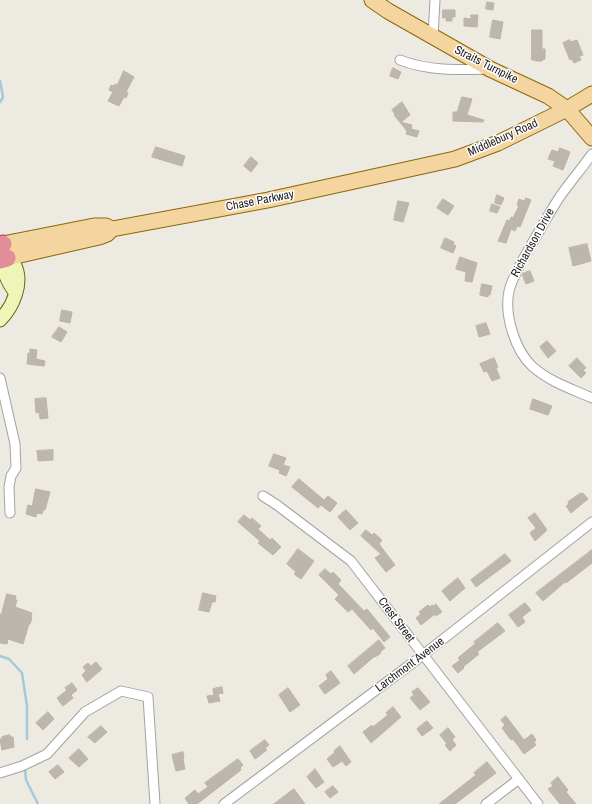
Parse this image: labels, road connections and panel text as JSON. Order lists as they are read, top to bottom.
{
  "streets": {
    "main road": ["Straits Turnpike", "Middlebury Road", "Chase Parkway"],
    "street": ["Richardson Drive", "Crest Street", "Larchmont Avenue"]
  },
  "crossings": [
    ["Straits Turnpike", "Middlebury Road"],
    ["Middlebury Road", "Chase Parkway"],
    ["Crest Street", "Larchmont Avenue"]
  ]
}
